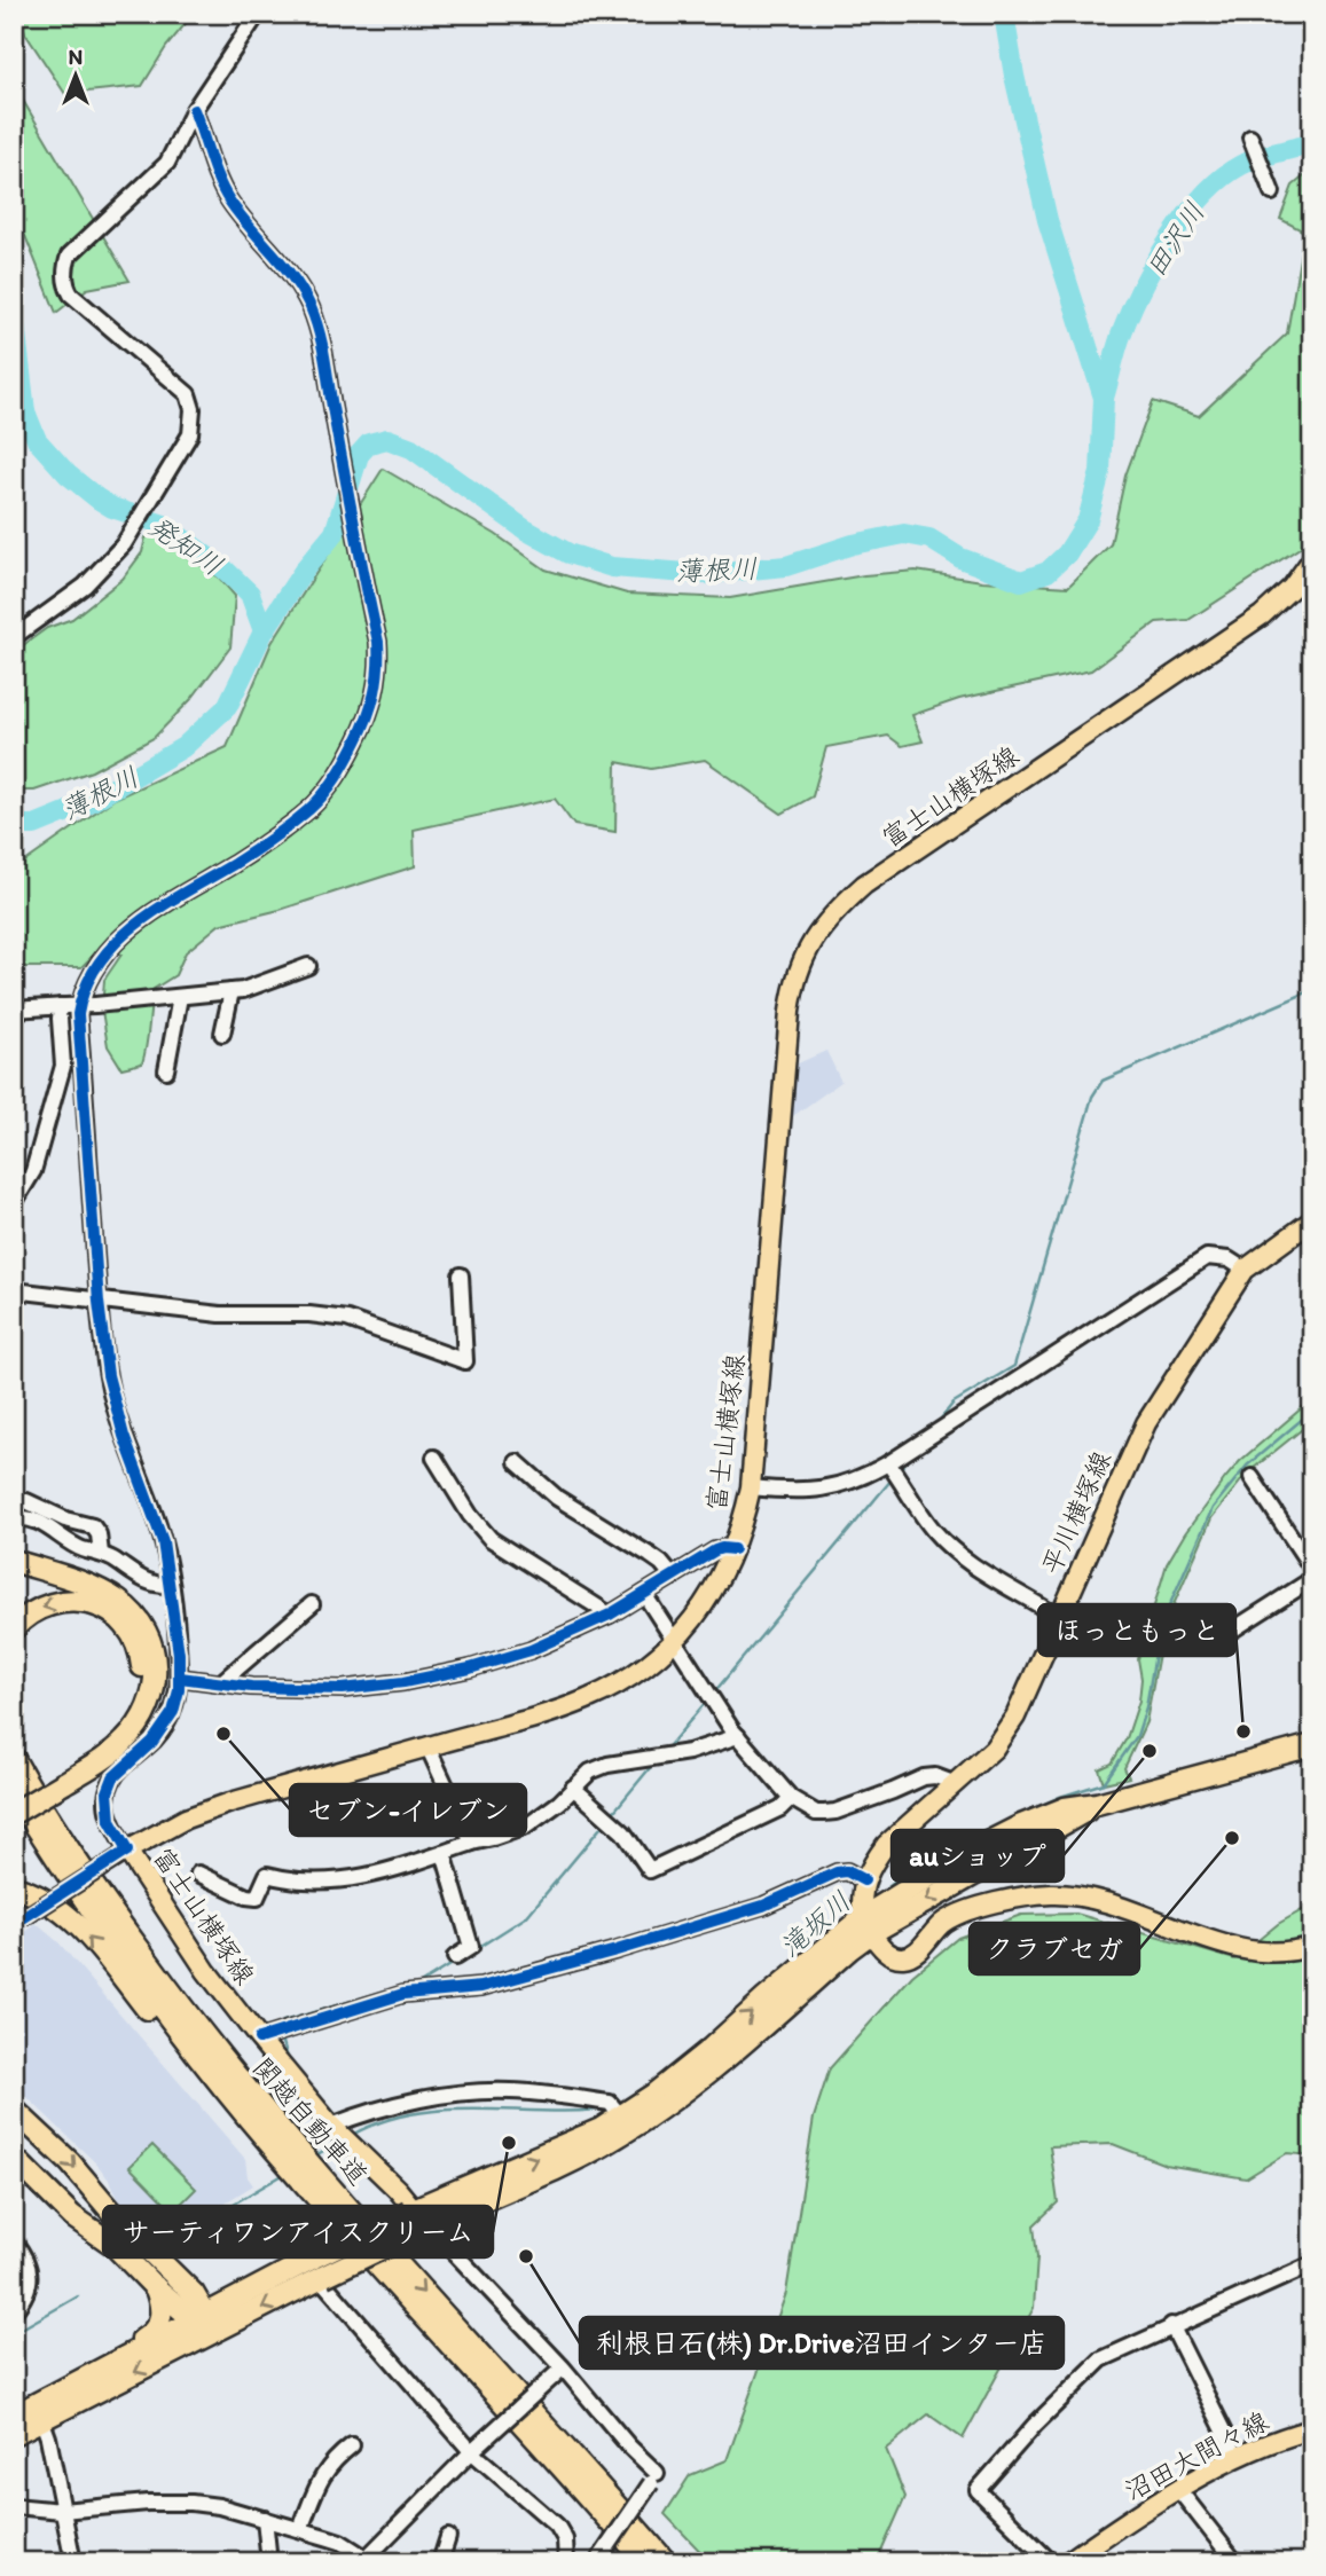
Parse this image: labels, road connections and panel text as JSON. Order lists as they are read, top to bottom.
{
  "streets": {
    "highway": ["関越自動車道"],
    "main road": ["富士山横塚線", "平川横塚線", "沼田大間々線"]
  },
  "water": [
    "田沢川",
    "発知川",
    "薄根川",
    "滝坂川"
  ],
  "places": [
    "ほっともっと",
    "セブン-イレブン",
    "auショップ",
    "クラブセガ",
    "サーティワンアイスクリーム",
    "利根日石(株) Dr.Drive沼田インター店"
  ],
  "north": "top"
}
